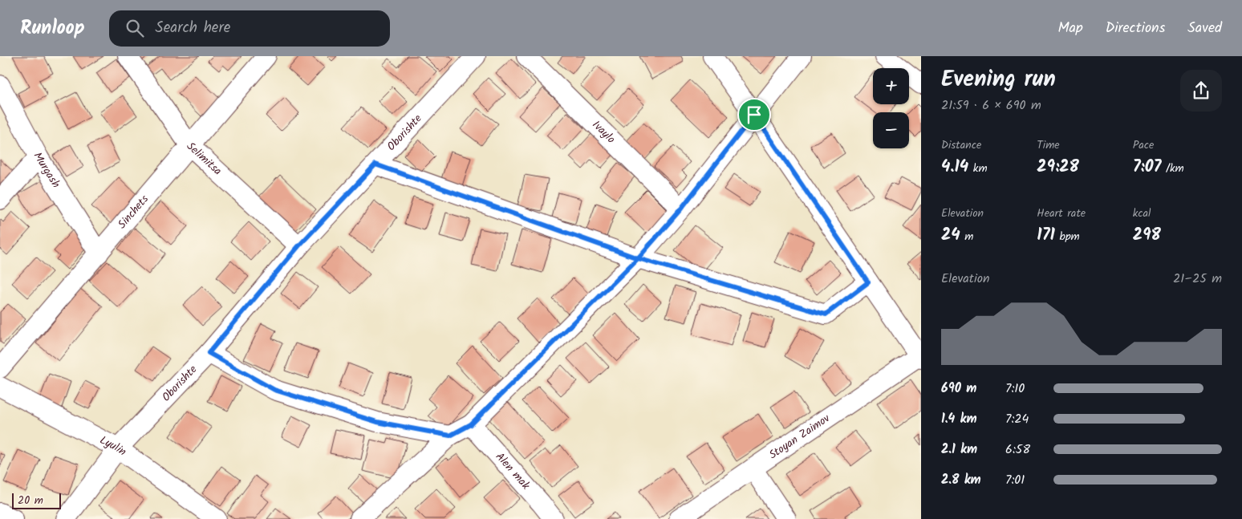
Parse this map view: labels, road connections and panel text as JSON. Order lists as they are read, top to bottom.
{
  "streets": {
    "street": [
      "Ivaylo",
      "Oborishte",
      "Selimitsa",
      "Murgash",
      "Sinchets",
      "Stoyan Zaimov",
      "Lyulin",
      "Alen mak"
    ]
  },
  "crossings": [
    ["Oborishte", "Selimitsa"],
    ["Oborishte", "Lyulin"],
    ["Selimitsa", "Sinchets"],
    ["Murgash", "Sinchets"]
  ],
  "scale_bar": "20 m",
  "page": {
    "header": "Runloop",
    "search": "Search here",
    "nav": ["Map", "Directions", "Saved"],
    "heading": ["Evening run", "21:59 · 6 × 690 m"],
    "map_buttons": ["+", "−"],
    "stats": [
      ["Distance", "4.14 km"],
      ["Time", "29:28"],
      ["Pace", "7:07 /km"],
      ["Elevation", "24 m"],
      ["Heart rate", "171 bpm"],
      ["kcal", "298"]
    ],
    "chart": ["Elevation", "21–25 m"],
    "list": [
      {
        "name": "690 m",
        "note": "7:10"
      },
      {
        "name": "1.4 km",
        "note": "7:24"
      },
      {
        "name": "2.1 km",
        "note": "6:58"
      },
      {
        "name": "2.8 km",
        "note": "7:01"
      }
    ],
    "scale": "20 m"
  }
}
